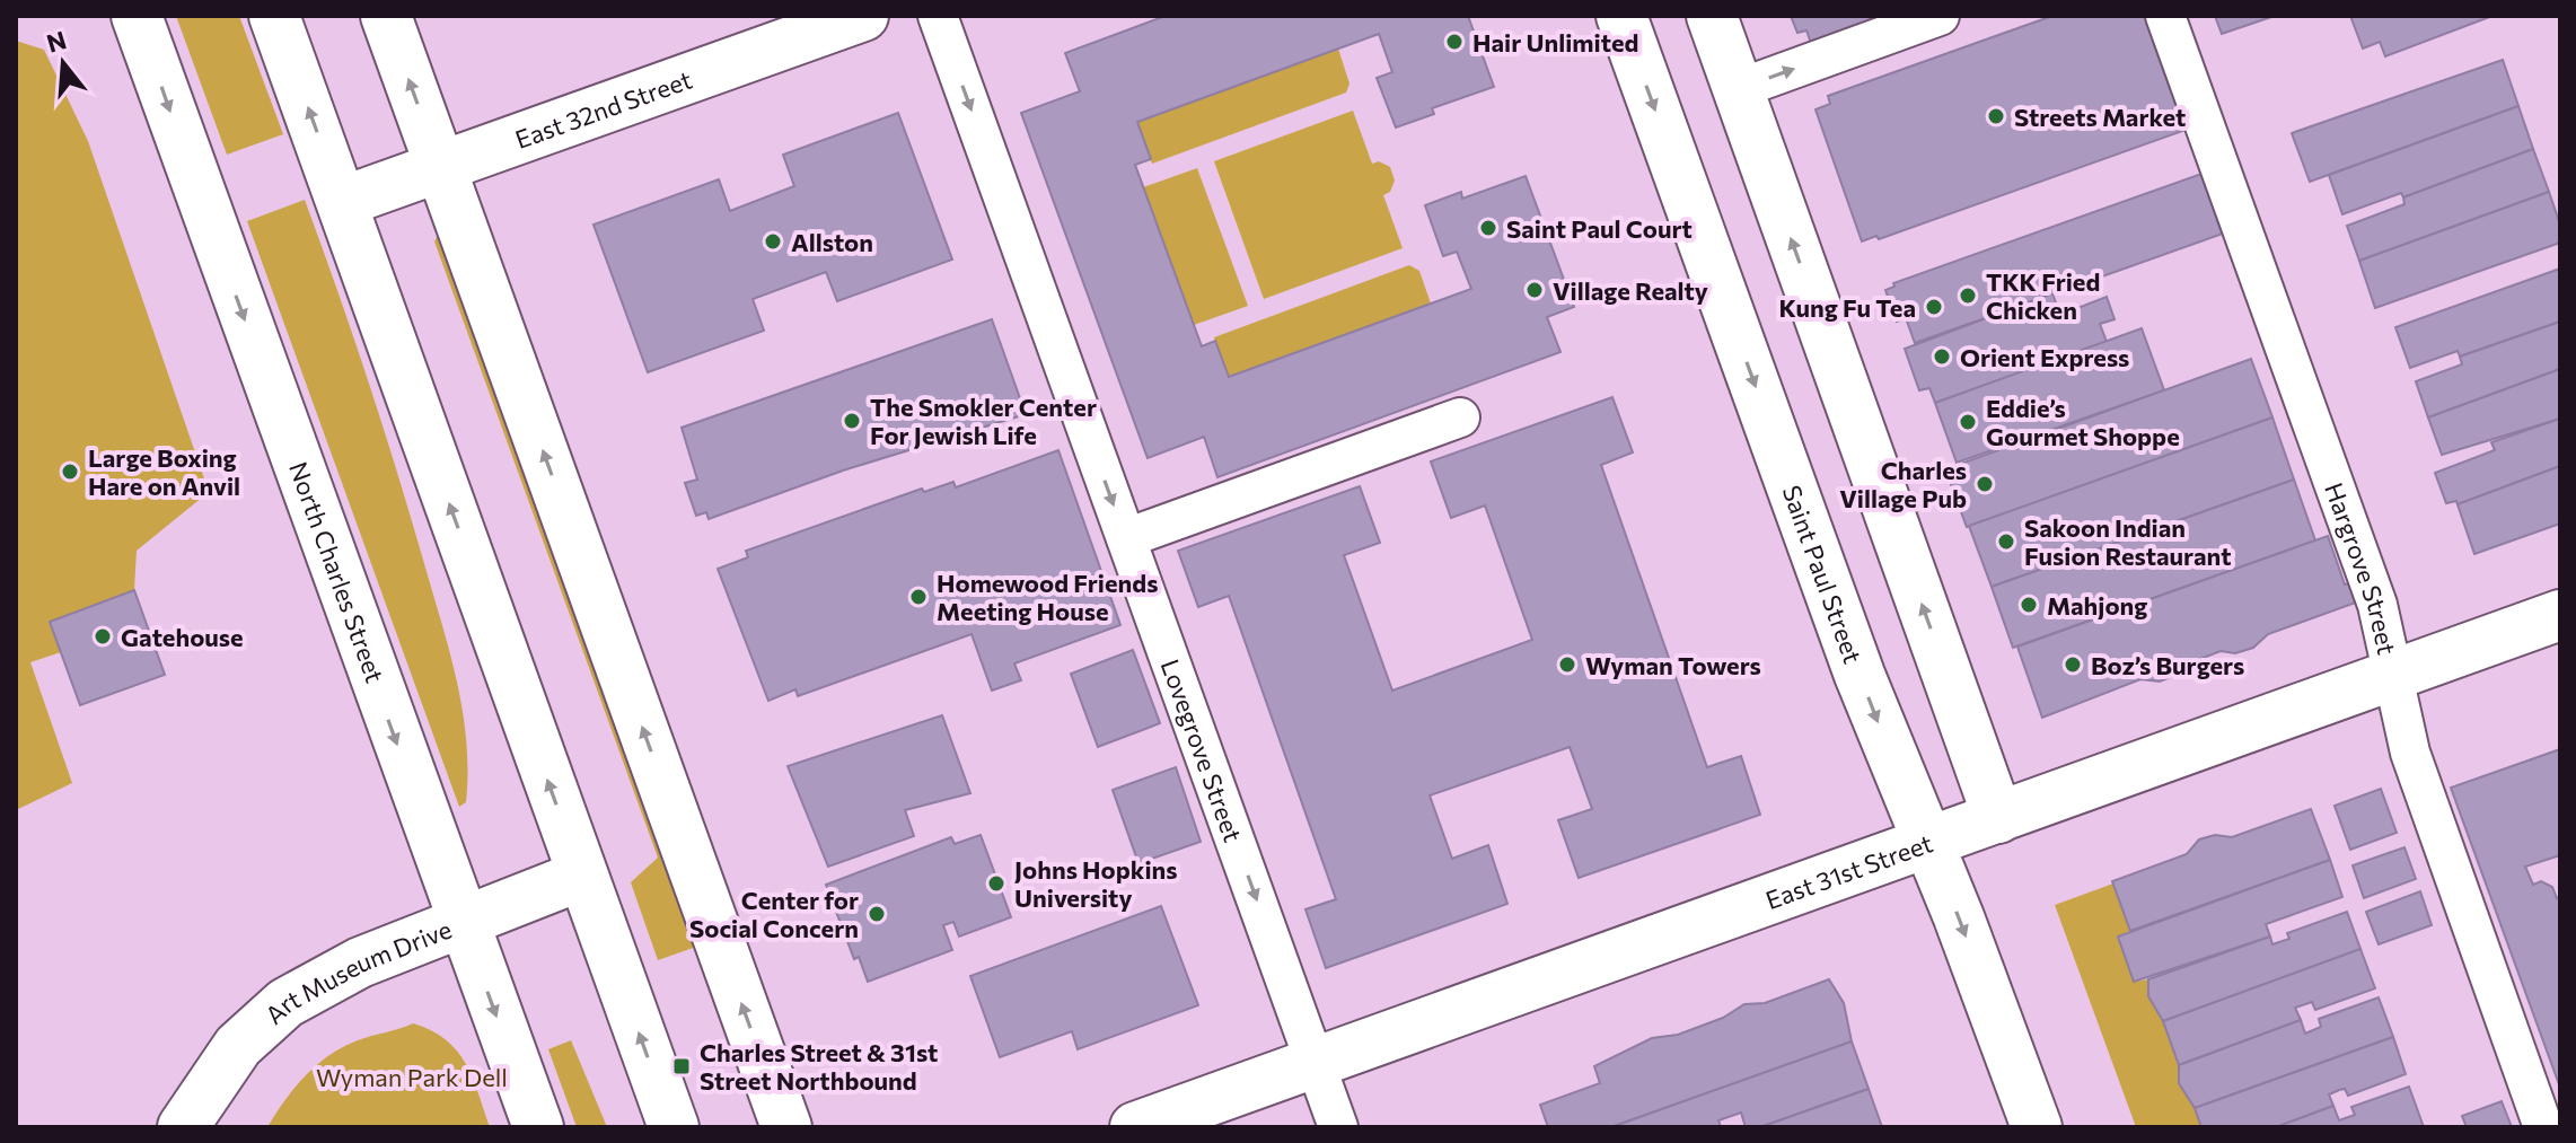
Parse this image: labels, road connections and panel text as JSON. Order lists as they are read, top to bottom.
{
  "streets": {
    "street": [
      "East 32nd Street",
      "North Charles Street",
      "Saint Paul Street",
      "East 31st Street",
      "Art Museum Drive"
    ],
    "lane": ["Hargrove Street", "Lovegrove Street"]
  },
  "crossings": [
    ["Hargrove Street", "East 31st Street"],
    ["North Charles Street", "Art Museum Drive"],
    ["Saint Paul Street", "East 31st Street"],
    ["Lovegrove Street", "East 31st Street"]
  ],
  "one_way": ["Lovegrove Street"],
  "parks": ["Wyman Park Dell"],
  "places": {
    "other": [
      "Hair Unlimited",
      "Streets Market",
      "Saint Paul Court",
      "Allston",
      "Village Realty",
      "TKK Fried Chicken",
      "Kung Fu Tea",
      "Orient Express",
      "The Smokler Center For Jewish Life",
      "Eddie’s Gourmet Shoppe",
      "Large Boxing Hare on Anvil",
      "Charles Village Pub",
      "Sakoon Indian Fusion Restaurant",
      "Homewood Friends Meeting House",
      "Mahjong",
      "Gatehouse",
      "Wyman Towers",
      "Boz’s Burgers",
      "Johns Hopkins University",
      "Center for Social Concern"
    ],
    "transit": ["Charles Street & 31st Street Northbound"]
  },
  "north": "top"
}
